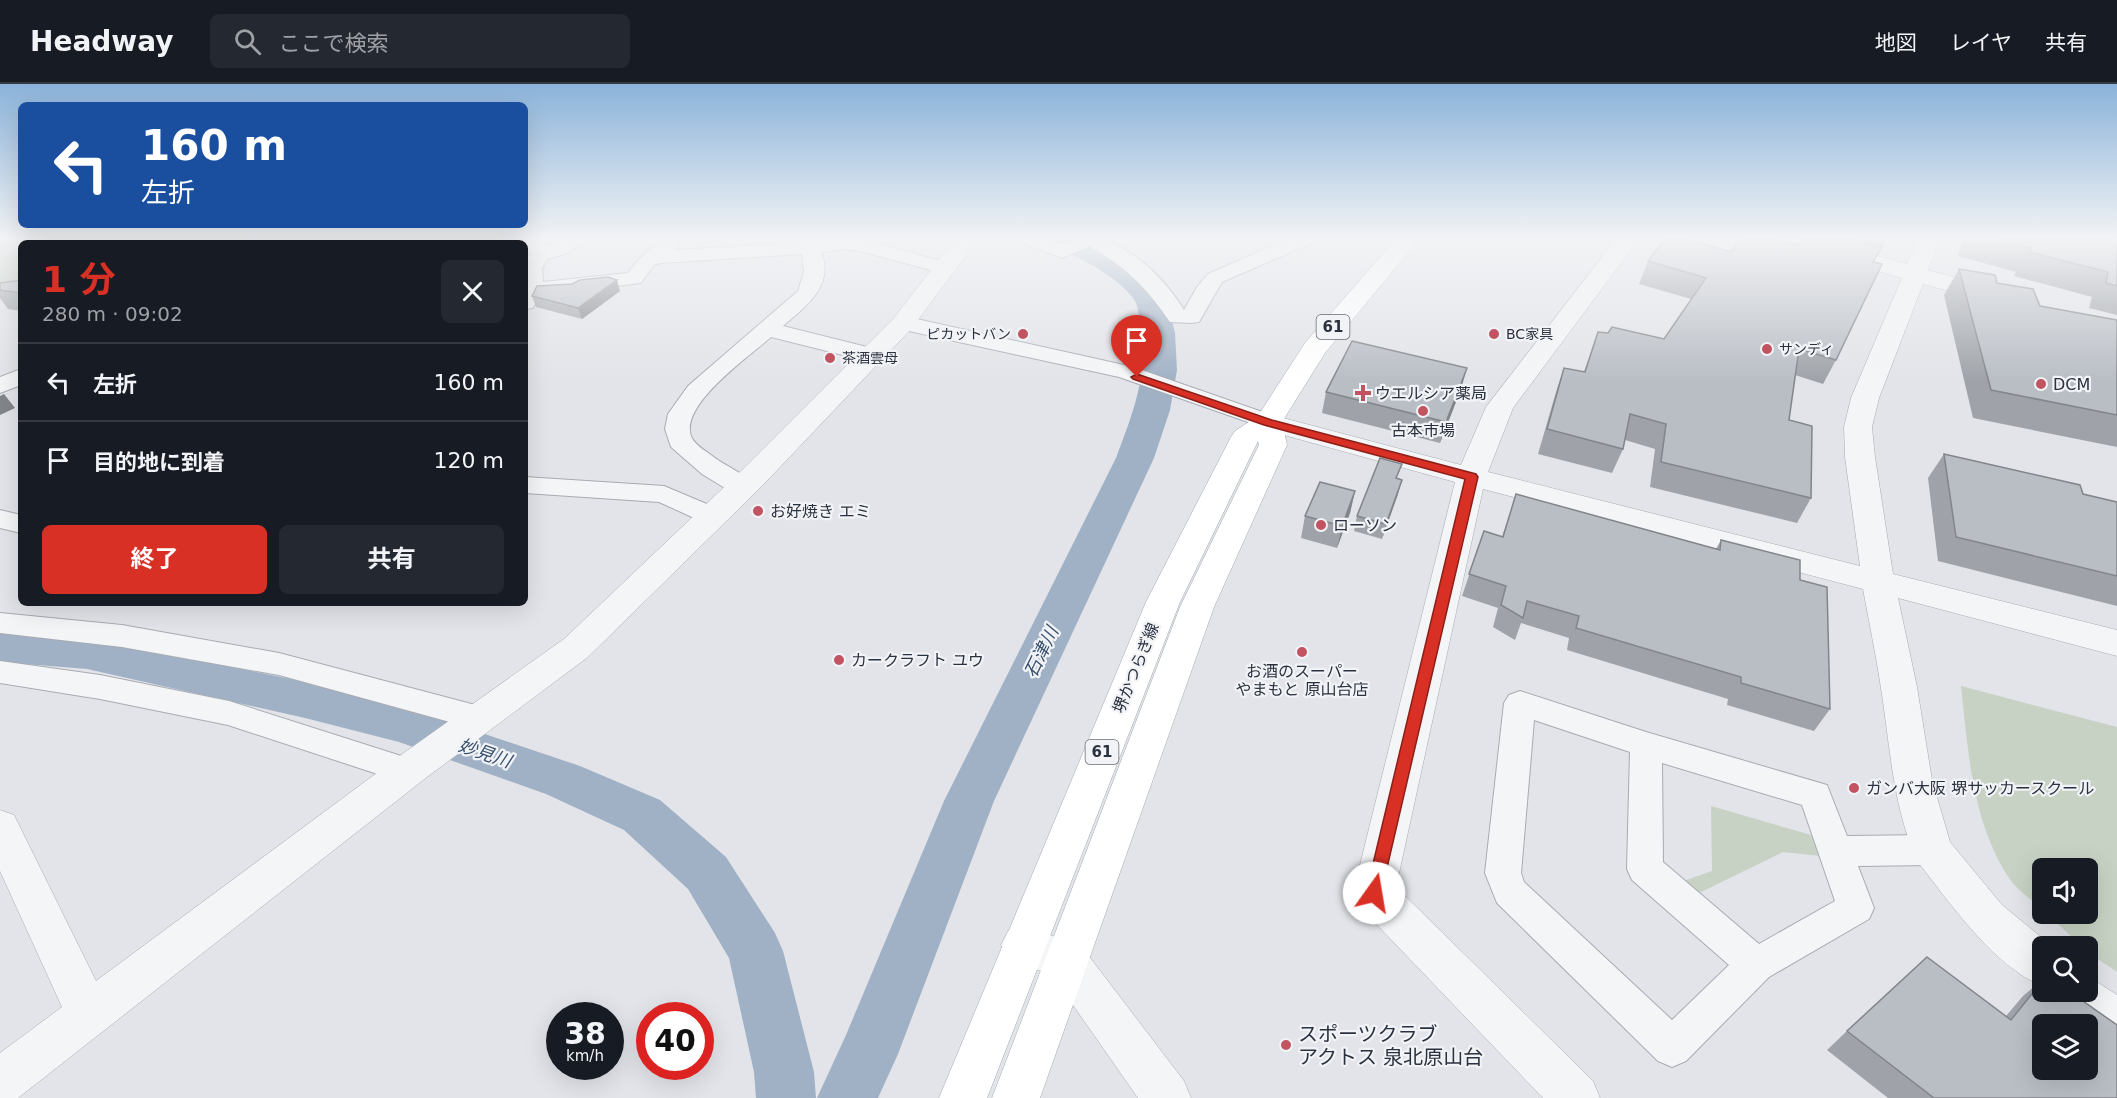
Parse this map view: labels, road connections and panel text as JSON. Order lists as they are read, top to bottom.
{
  "streets": {
    "main road": ["61", "堺かつらぎ線"]
  },
  "crossings": [
    ["61", "堺かつらぎ線"]
  ],
  "water": ["石津川", "妙見川"],
  "places": {
    "other": [
      "ピカットバン",
      "BC家具",
      "サンディ",
      "茶酒雲母",
      "DCM",
      "古本市場",
      "お好焼き エミ",
      "ローソン",
      "お酒のスーパー やまもと 原山台店",
      "カークラフト ユウ",
      "ガンバ大阪 堺サッカースクール",
      "スポーツクラブ アクトス 泉北原山台"
    ],
    "health": ["ウエルシア薬局"]
  },
  "page": {
    "header": "Headway",
    "search": "ここで検索",
    "nav": ["地図", "レイヤ", "共有"],
    "turn": ["160 m", "左折"],
    "heading": ["1 分", "280 m · 09:02"],
    "list": [
      {
        "name": "左折",
        "value": "160 m"
      },
      {
        "name": "目的地に到着",
        "value": "120 m"
      }
    ],
    "buttons": ["終了", "共有"],
    "speed": "38 km/h",
    "limit": "40"
  }
}
